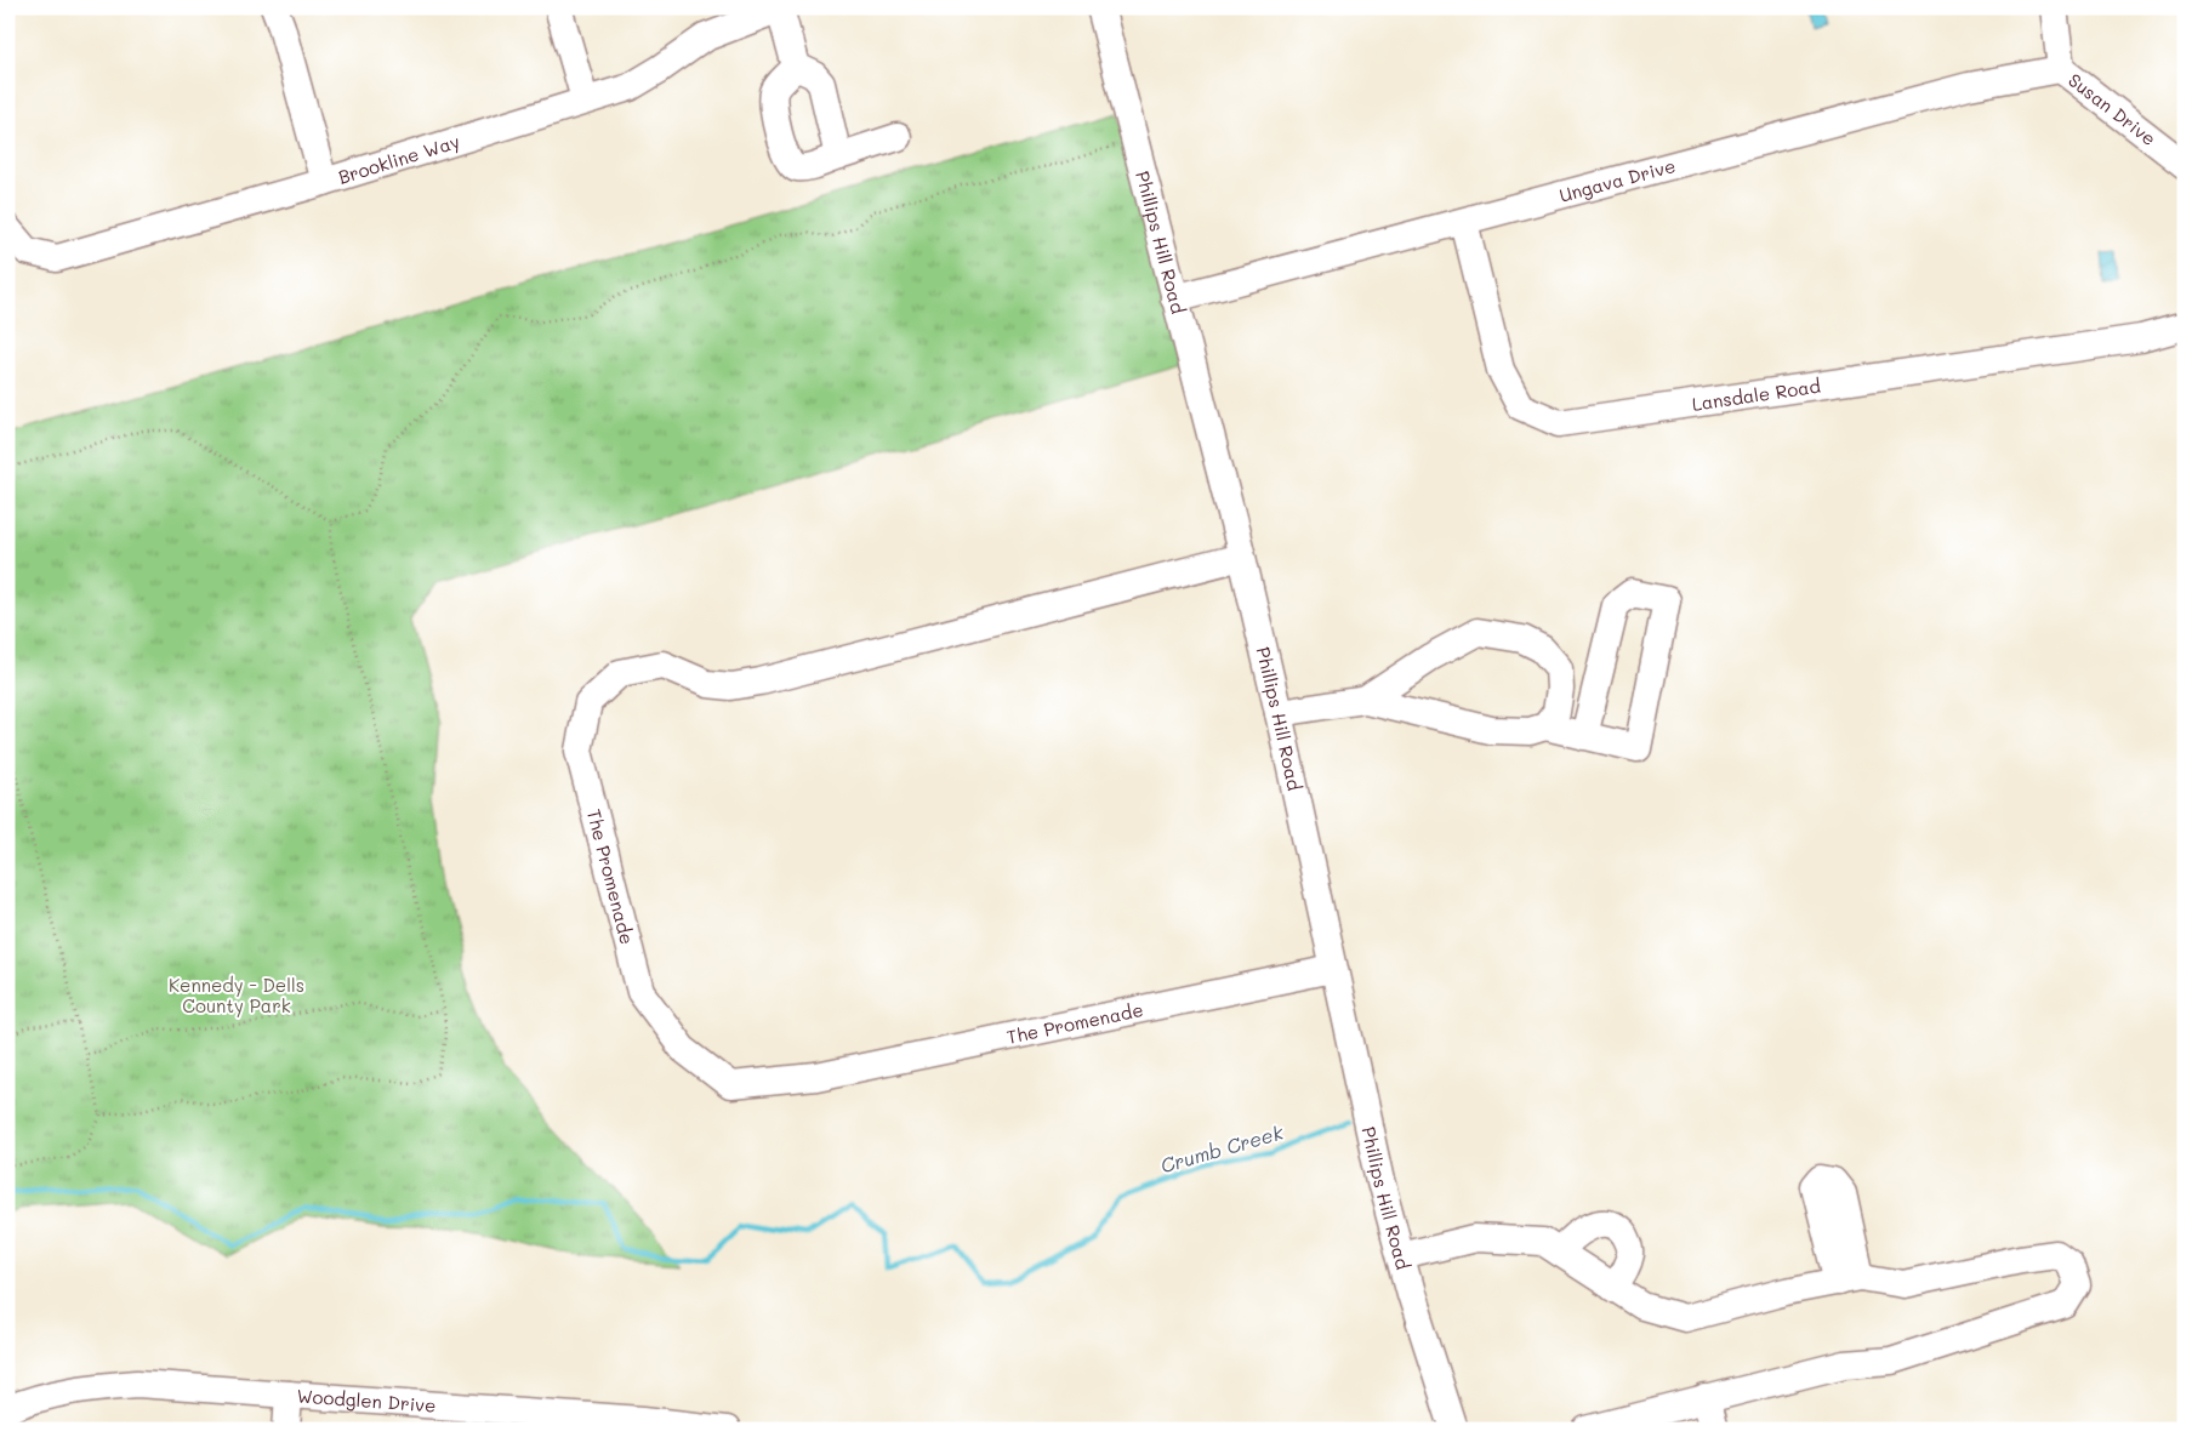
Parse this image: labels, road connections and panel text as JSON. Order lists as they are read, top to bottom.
{
  "streets": {
    "street": [
      "Susan Drive",
      "Brookline Way",
      "Ungava Drive",
      "Phillips Hill Road",
      "Lansdale Road",
      "The Promenade",
      "Woodglen Drive"
    ]
  },
  "crossings": [
    ["Susan Drive", "Ungava Drive"],
    ["Ungava Drive", "Phillips Hill Road"],
    ["Ungava Drive", "Lansdale Road"],
    ["Phillips Hill Road", "The Promenade"]
  ],
  "water": ["Crumb Creek"],
  "parks": ["Kennedy - Dells County Park"]
}
